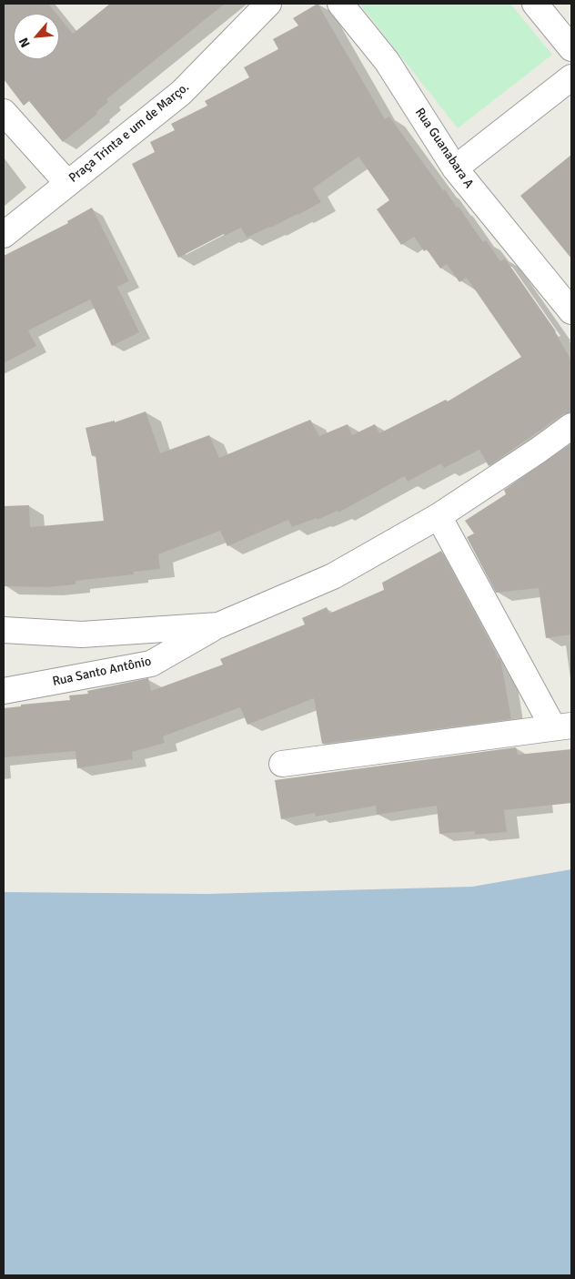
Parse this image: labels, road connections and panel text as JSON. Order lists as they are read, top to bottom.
{
  "streets": {
    "street": ["Praça Trinta e um de Março.", "Rua Guanabara A", "Rua Santo Antônio"]
  },
  "north": "bottom left"
}
